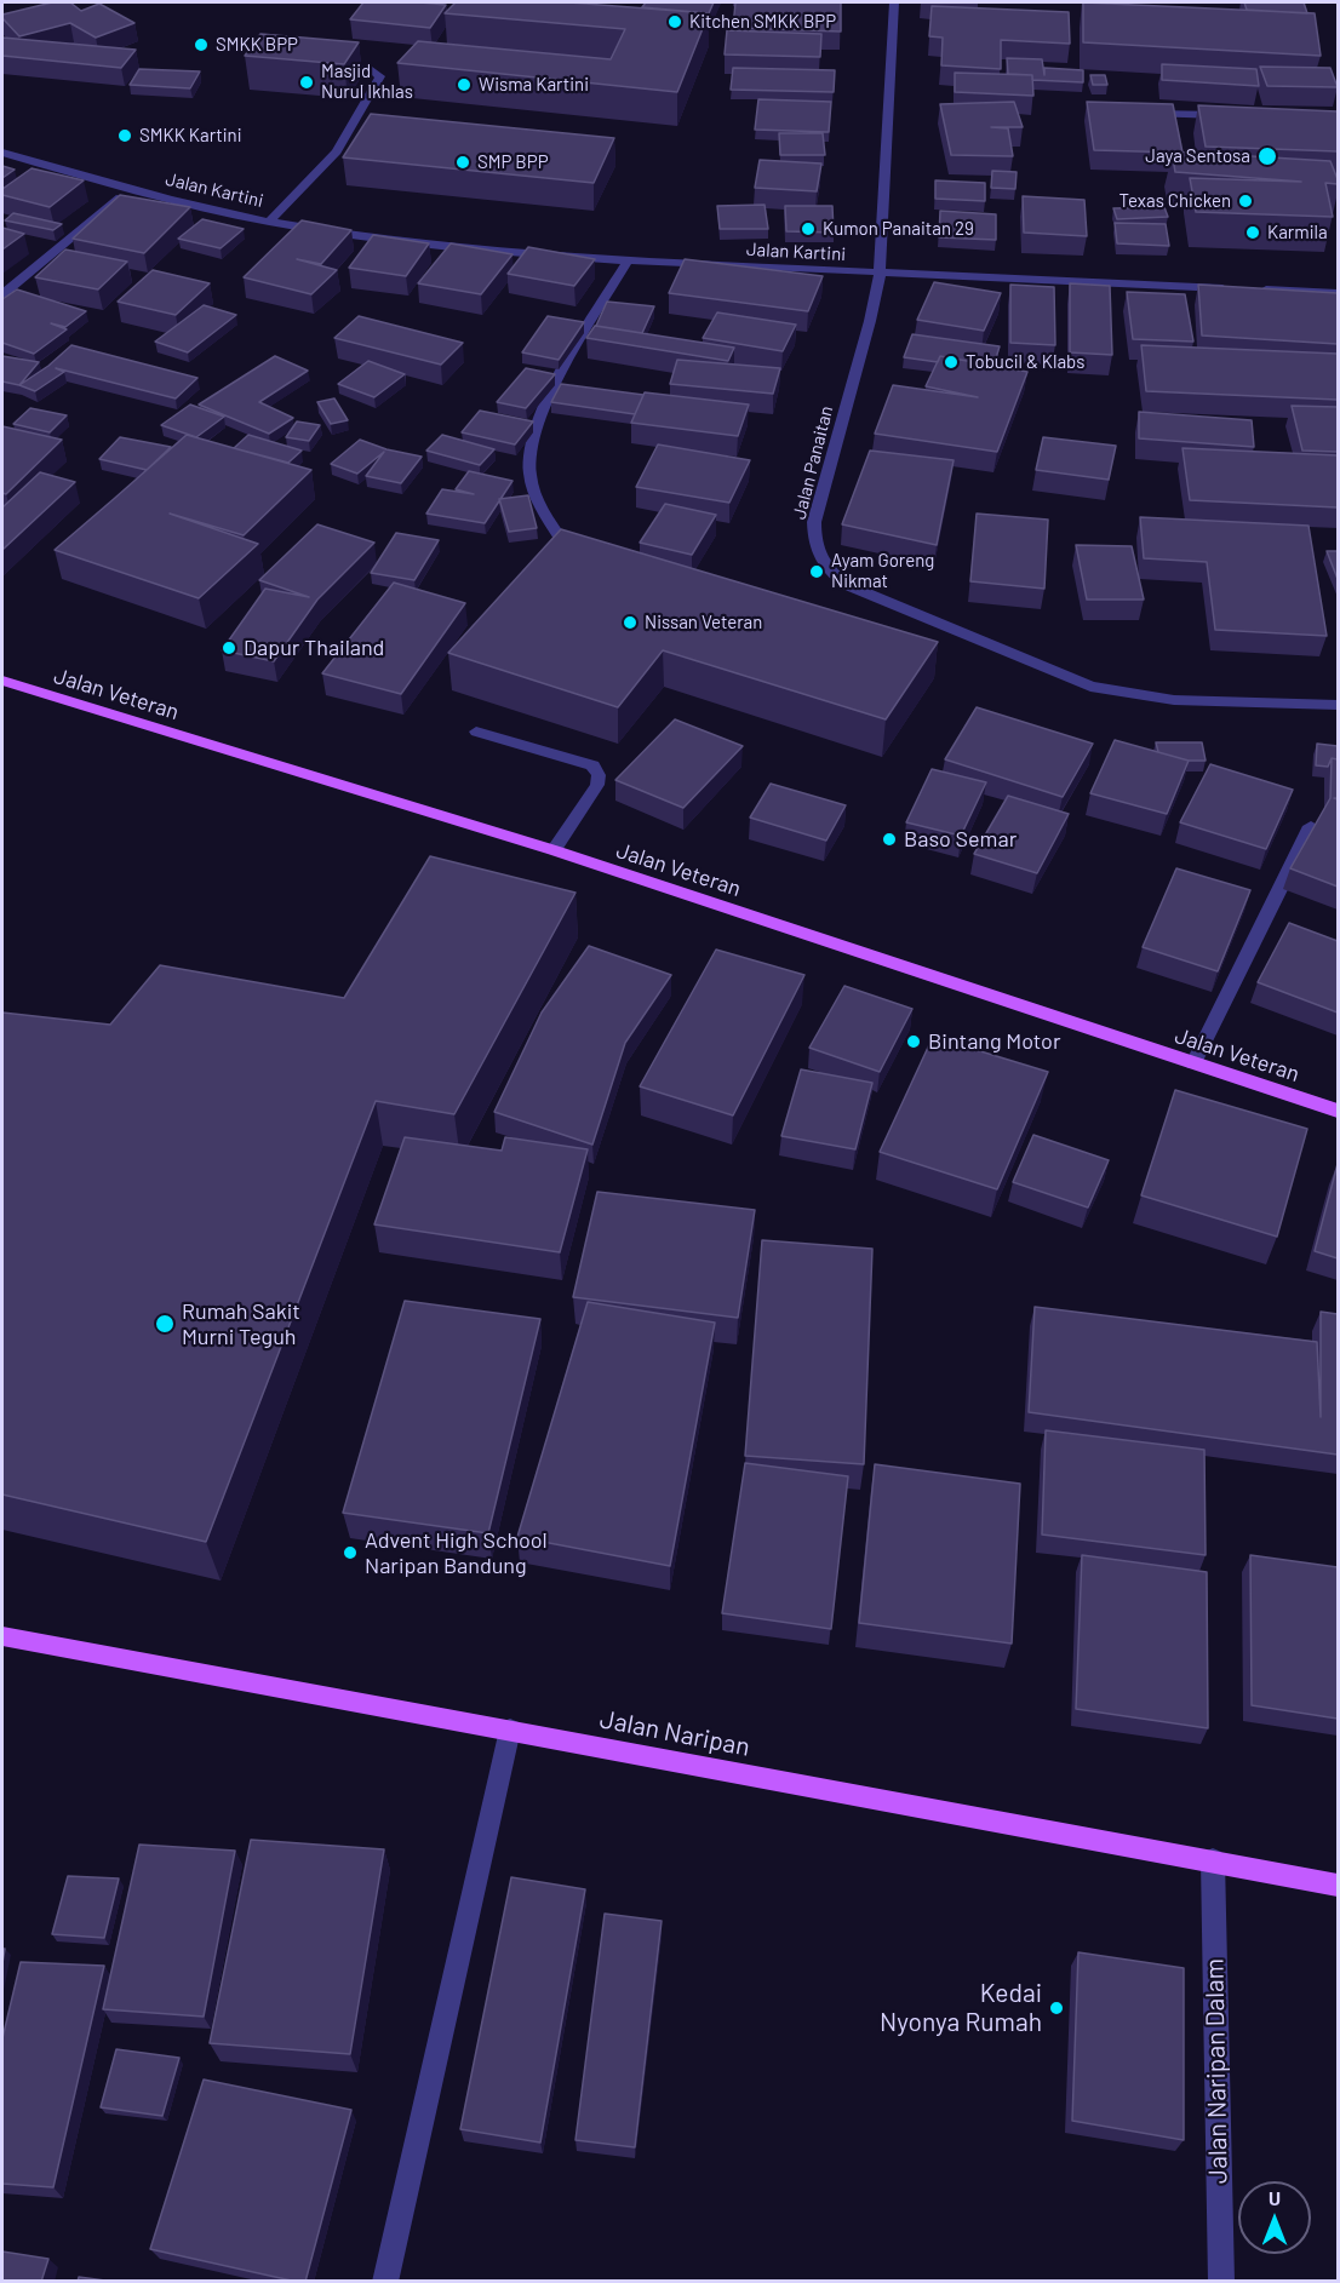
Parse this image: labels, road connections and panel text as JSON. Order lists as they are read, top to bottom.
{
  "streets": {
    "main road": ["Jalan Veteran", "Jalan Naripan"],
    "street": ["Jalan Kartini", "Jalan Panaitan", "Jalan Naripan Dalam"]
  },
  "crossings": [
    ["Jalan Kartini", "Jalan Panaitan"],
    ["Jalan Naripan", "Jalan Naripan Dalam"]
  ],
  "places": [
    "Kitchen SMKK BPP",
    "SMKK BPP",
    "Masjid Nurul Ikhlas",
    "Wisma Kartini",
    "SMKK Kartini",
    "Jaya Sentosa",
    "SMP BPP",
    "Texas Chicken",
    "Kumon Panaitan 29",
    "Karmila",
    "Tobucil & Klabs",
    "Ayam Goreng Nikmat",
    "Nissan Veteran",
    "Dapur Thailand",
    "Baso Semar",
    "Bintang Motor",
    "Rumah Sakit Murni Teguh",
    "Advent High School Naripan Bandung",
    "Kedai Nyonya Rumah"
  ],
  "north": "top"
}
